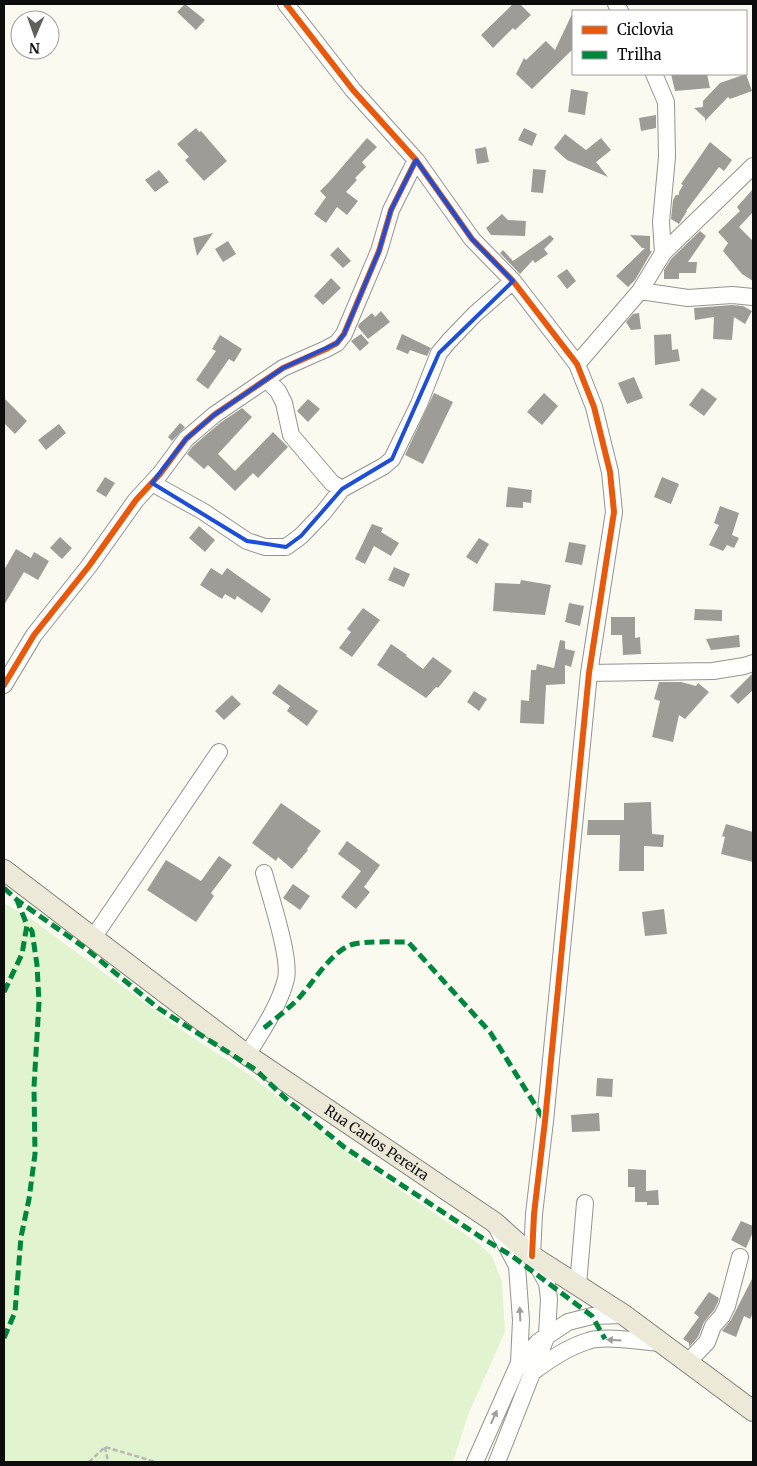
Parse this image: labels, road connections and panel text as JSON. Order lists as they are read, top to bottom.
{
  "streets": {
    "main road": ["Rua Carlos Pereira"]
  },
  "legend": ["Ciclovia", "Trilha"],
  "north": "bottom"
}
